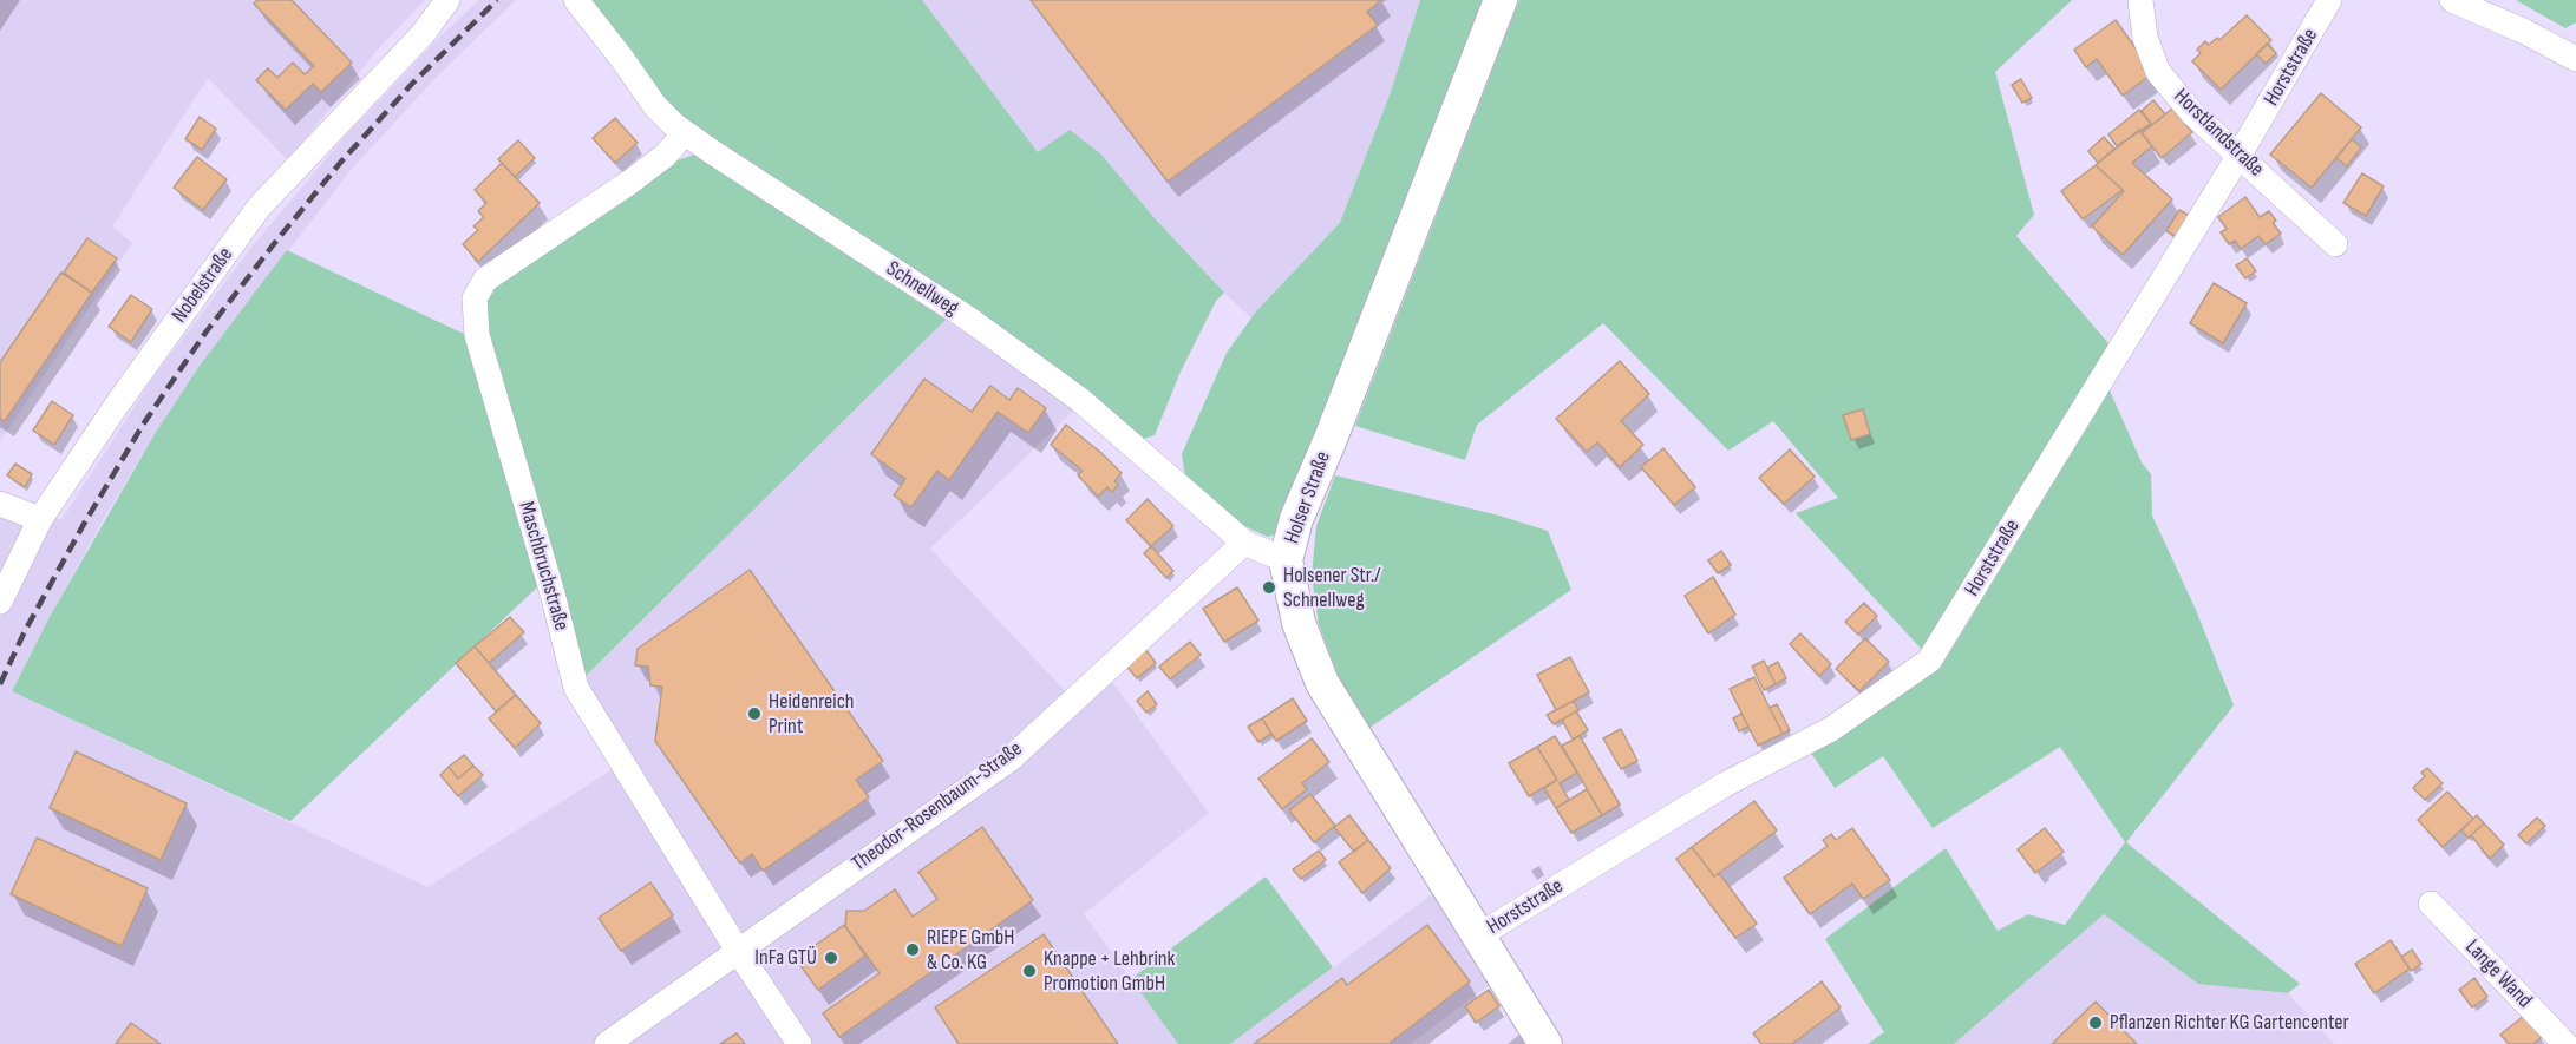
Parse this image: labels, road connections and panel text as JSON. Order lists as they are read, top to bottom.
{
  "streets": {
    "main road": ["Holser Straße"],
    "street": [
      "Horststraße",
      "Horstlandstraße",
      "Nobelstraße",
      "Schnellweg",
      "Maschbruchstraße",
      "Theodor-Rosenbaum-Straße",
      "Lange Wand"
    ]
  },
  "crossings": [
    ["Horststraße", "Horstlandstraße"],
    ["Horststraße", "Holser Straße"],
    ["Schnellweg", "Holser Straße"],
    ["Schnellweg", "Maschbruchstraße"],
    ["Schnellweg", "Theodor-Rosenbaum-Straße"],
    ["Maschbruchstraße", "Theodor-Rosenbaum-Straße"]
  ],
  "places": [
    "Holsener Str./ Schnellweg",
    "Heidenreich Print",
    "RIEPE GmbH & Co. KG",
    "InFa GTÜ",
    "Knappe + Lehbrink Promotion GmbH",
    "Pflanzen Richter KG Gartencenter"
  ]
}
